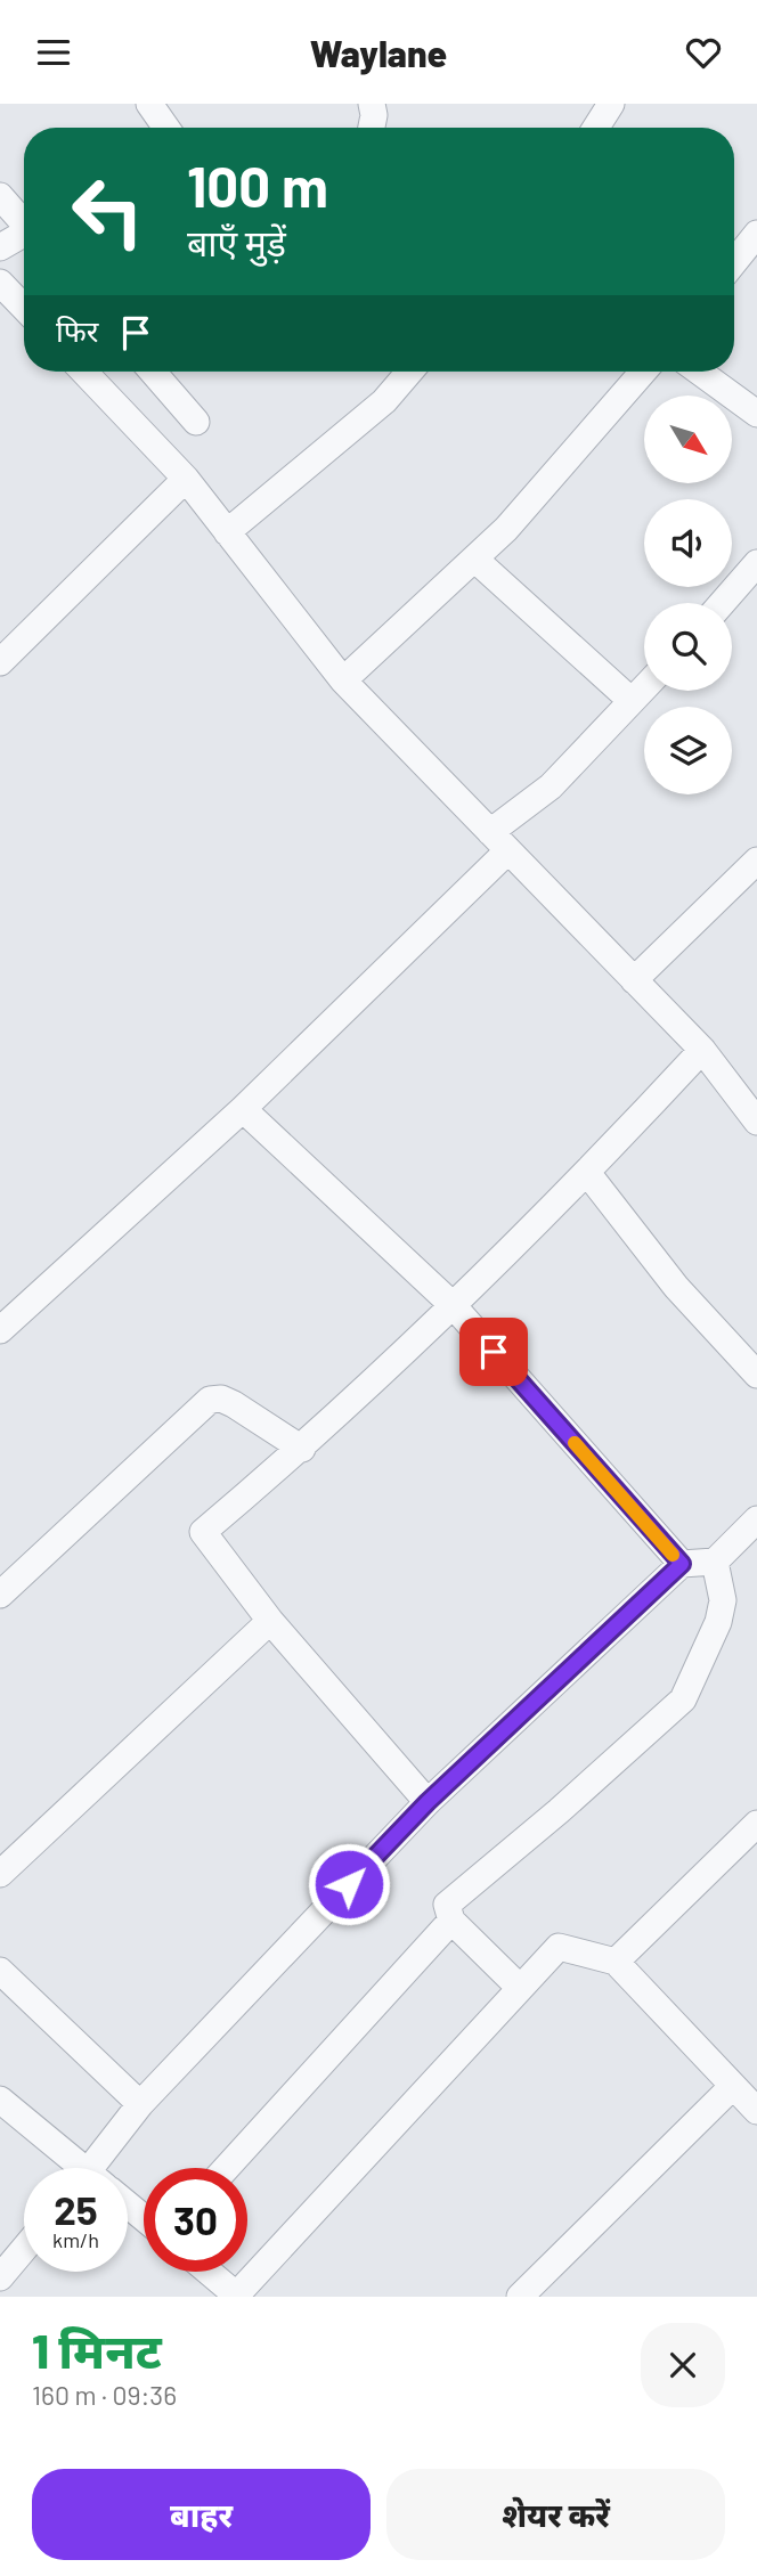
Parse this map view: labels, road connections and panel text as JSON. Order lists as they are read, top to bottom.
{
  "north": "bottom right",
  "page": {
    "header": "Waylane",
    "turn": ["100 m", "बाएँ मुड़ें"],
    "then": "फिर",
    "speed": "25 km/h",
    "limit": "30",
    "heading": ["1 मिनट", "160 m · 09:36"],
    "buttons": ["बाहर", "शेयर करें"]
  }
}
